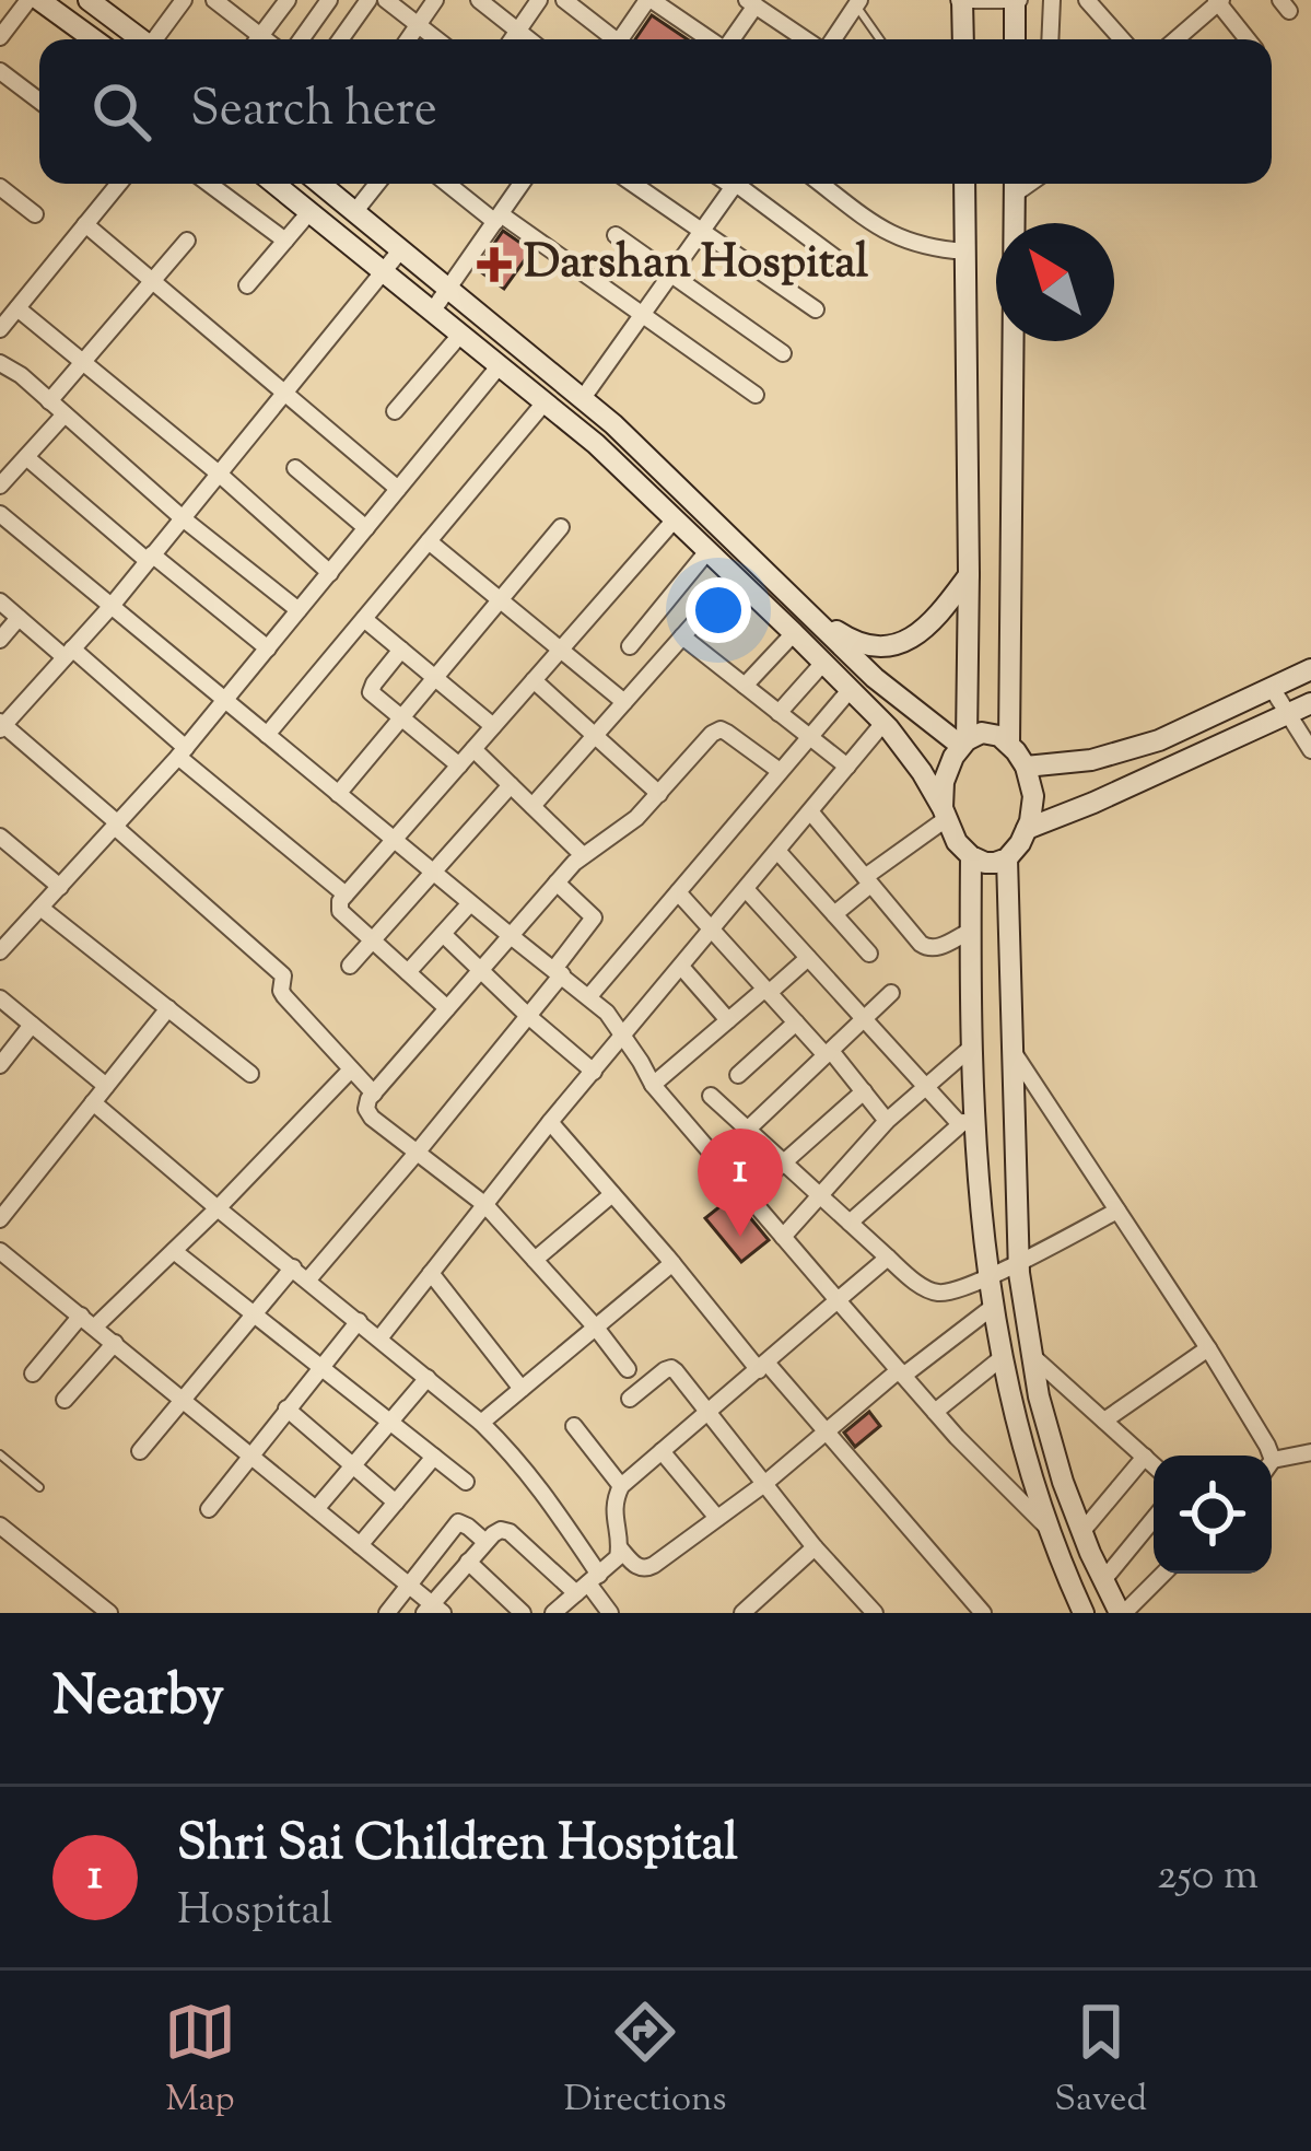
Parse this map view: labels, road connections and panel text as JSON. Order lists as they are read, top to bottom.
{
  "places": {
    "health": ["Darshan Hospital"]
  },
  "north": "top left",
  "page": {
    "search": "Search here",
    "pins": "1",
    "heading": "Nearby",
    "list": [
      {
        "mark": "1",
        "name": "Shri Sai Children Hospital",
        "note": "Hospital",
        "value": "250 m"
      }
    ],
    "nav": ["Map", "Directions", "Saved"]
  }
}
